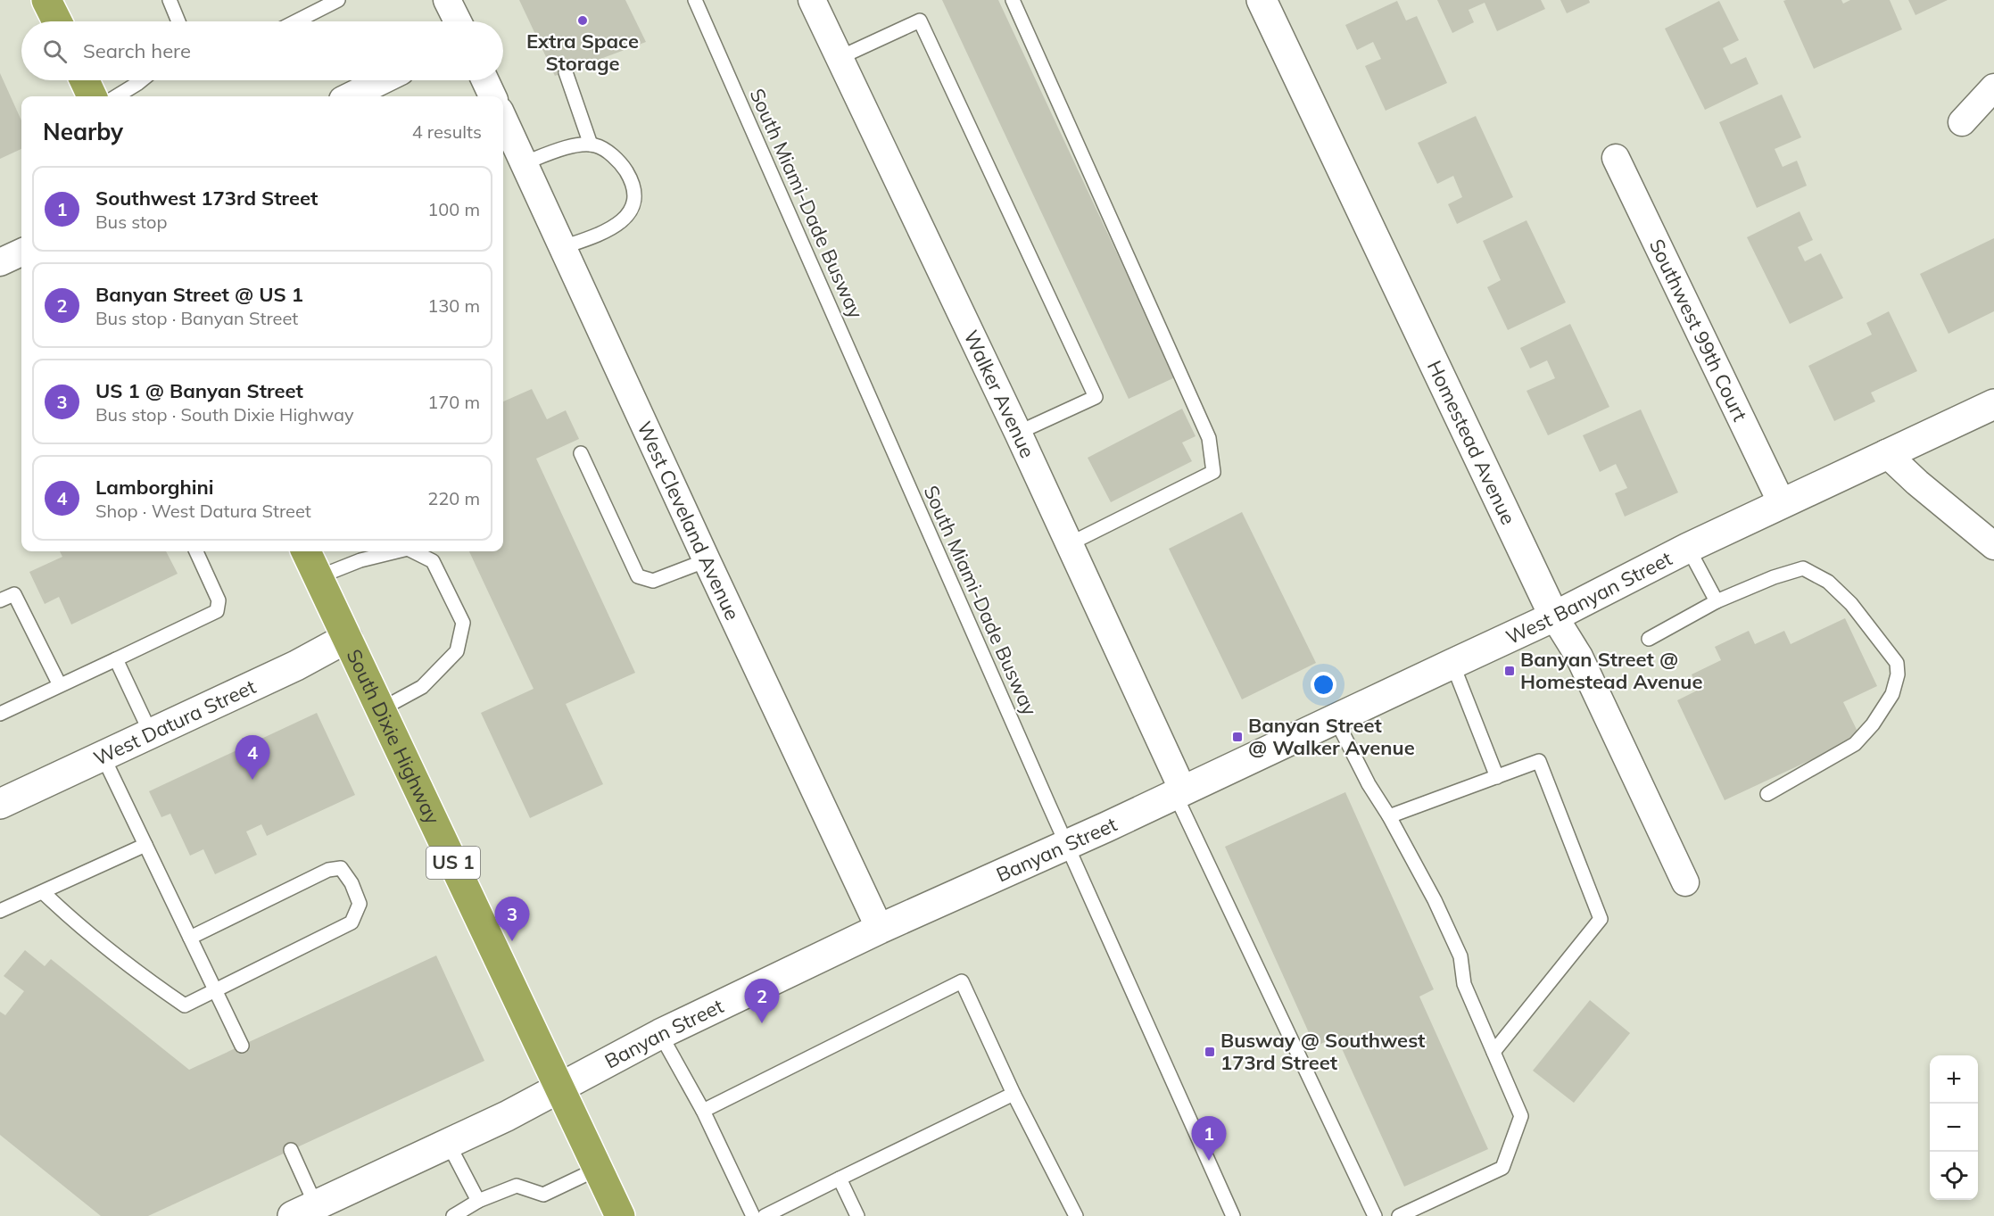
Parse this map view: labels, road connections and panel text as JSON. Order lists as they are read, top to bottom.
{
  "streets": {
    "highway": ["South Dixie Highway", "US 1"],
    "street": [
      "Southwest 99th Court",
      "Walker Avenue",
      "Homestead Avenue",
      "West Cleveland Avenue",
      "West Banyan Street",
      "West Datura Street",
      "Banyan Street"
    ],
    "lane": ["South Miami-Dade Busway"]
  },
  "crossings": [
    ["South Miami-Dade Busway", "Banyan Street"],
    ["Southwest 99th Court", "West Banyan Street"],
    ["Walker Avenue", "West Banyan Street"],
    ["Walker Avenue", "Banyan Street"],
    ["Homestead Avenue", "West Banyan Street"],
    ["West Cleveland Avenue", "Banyan Street"],
    ["West Banyan Street", "Banyan Street"],
    ["West Datura Street", "South Dixie Highway"],
    ["South Dixie Highway", "Banyan Street"]
  ],
  "places": {
    "other": ["Extra Space Storage"],
    "transit": ["Banyan Street @ Homestead Avenue", "Banyan Street @ Walker Avenue", "Busway @ Southwest 173rd Street"]
  },
  "page": {
    "search": "Search here",
    "heading": ["Nearby", "4 results"],
    "list": [
      {
        "mark": "1",
        "name": "Southwest 173rd Street",
        "note": "Bus stop",
        "value": "100 m"
      },
      {
        "mark": "2",
        "name": "Banyan Street @ US 1",
        "note": "Bus stop · Banyan Street",
        "value": "130 m"
      },
      {
        "mark": "3",
        "name": "US 1 @ Banyan Street",
        "note": "Bus stop · South Dixie Highway",
        "value": "170 m"
      },
      {
        "mark": "4",
        "name": "Lamborghini",
        "note": "Shop · West Datura Street",
        "value": "220 m"
      }
    ],
    "pins": [
      "4",
      "3",
      "2",
      "1"
    ],
    "map_buttons": ["+", "−"]
  }
}
